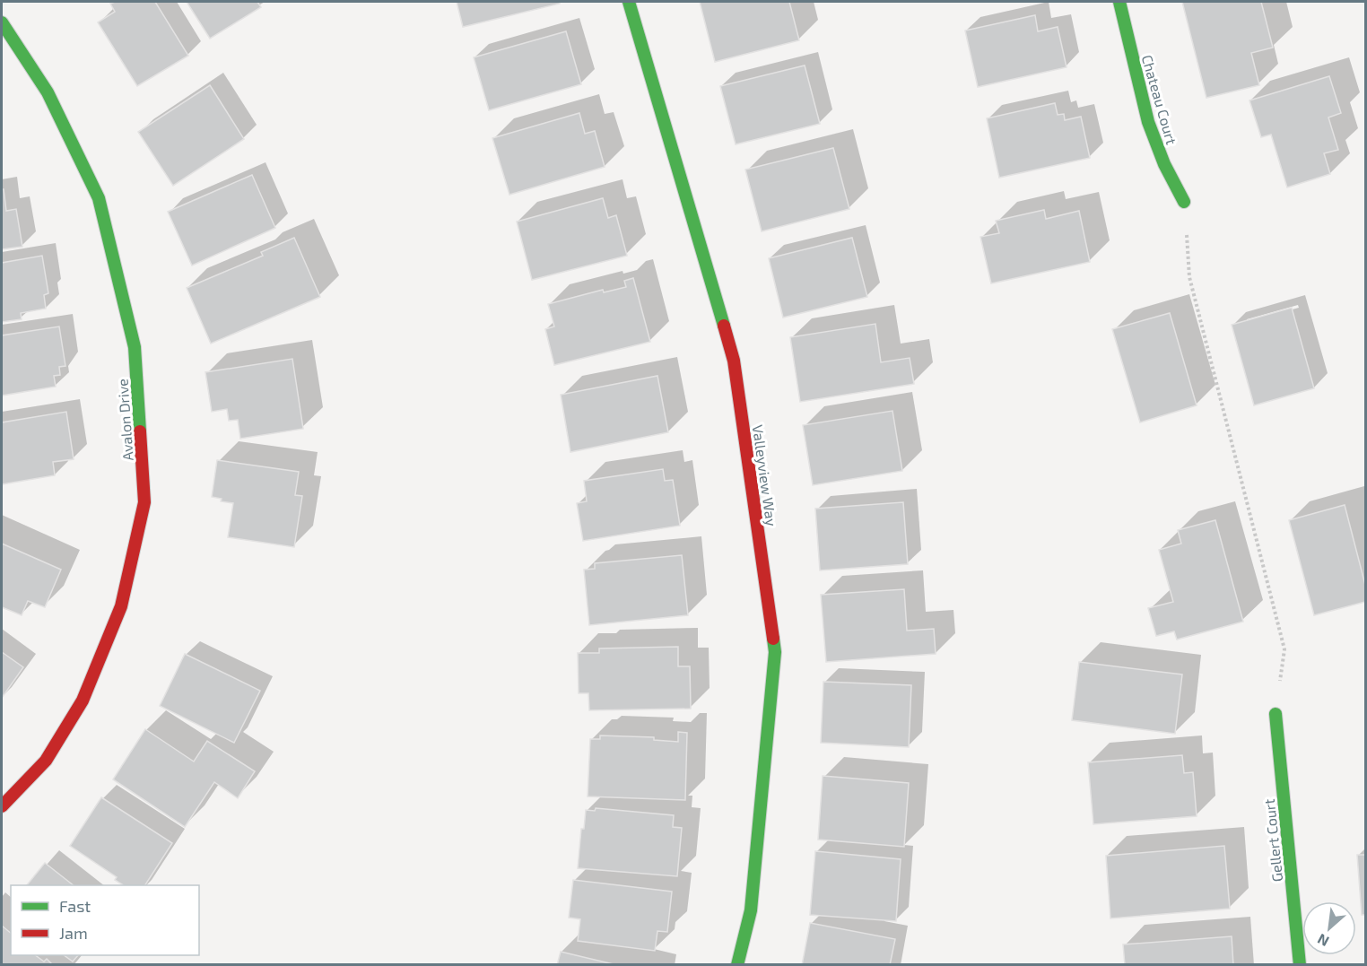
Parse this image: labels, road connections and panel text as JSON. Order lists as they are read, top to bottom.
{
  "streets": {
    "street": [
      "Chateau Court",
      "Avalon Drive",
      "Valleyview Way",
      "Gellert Court"
    ]
  },
  "legend": ["Fast", "Jam"],
  "north": "bottom left"
}
